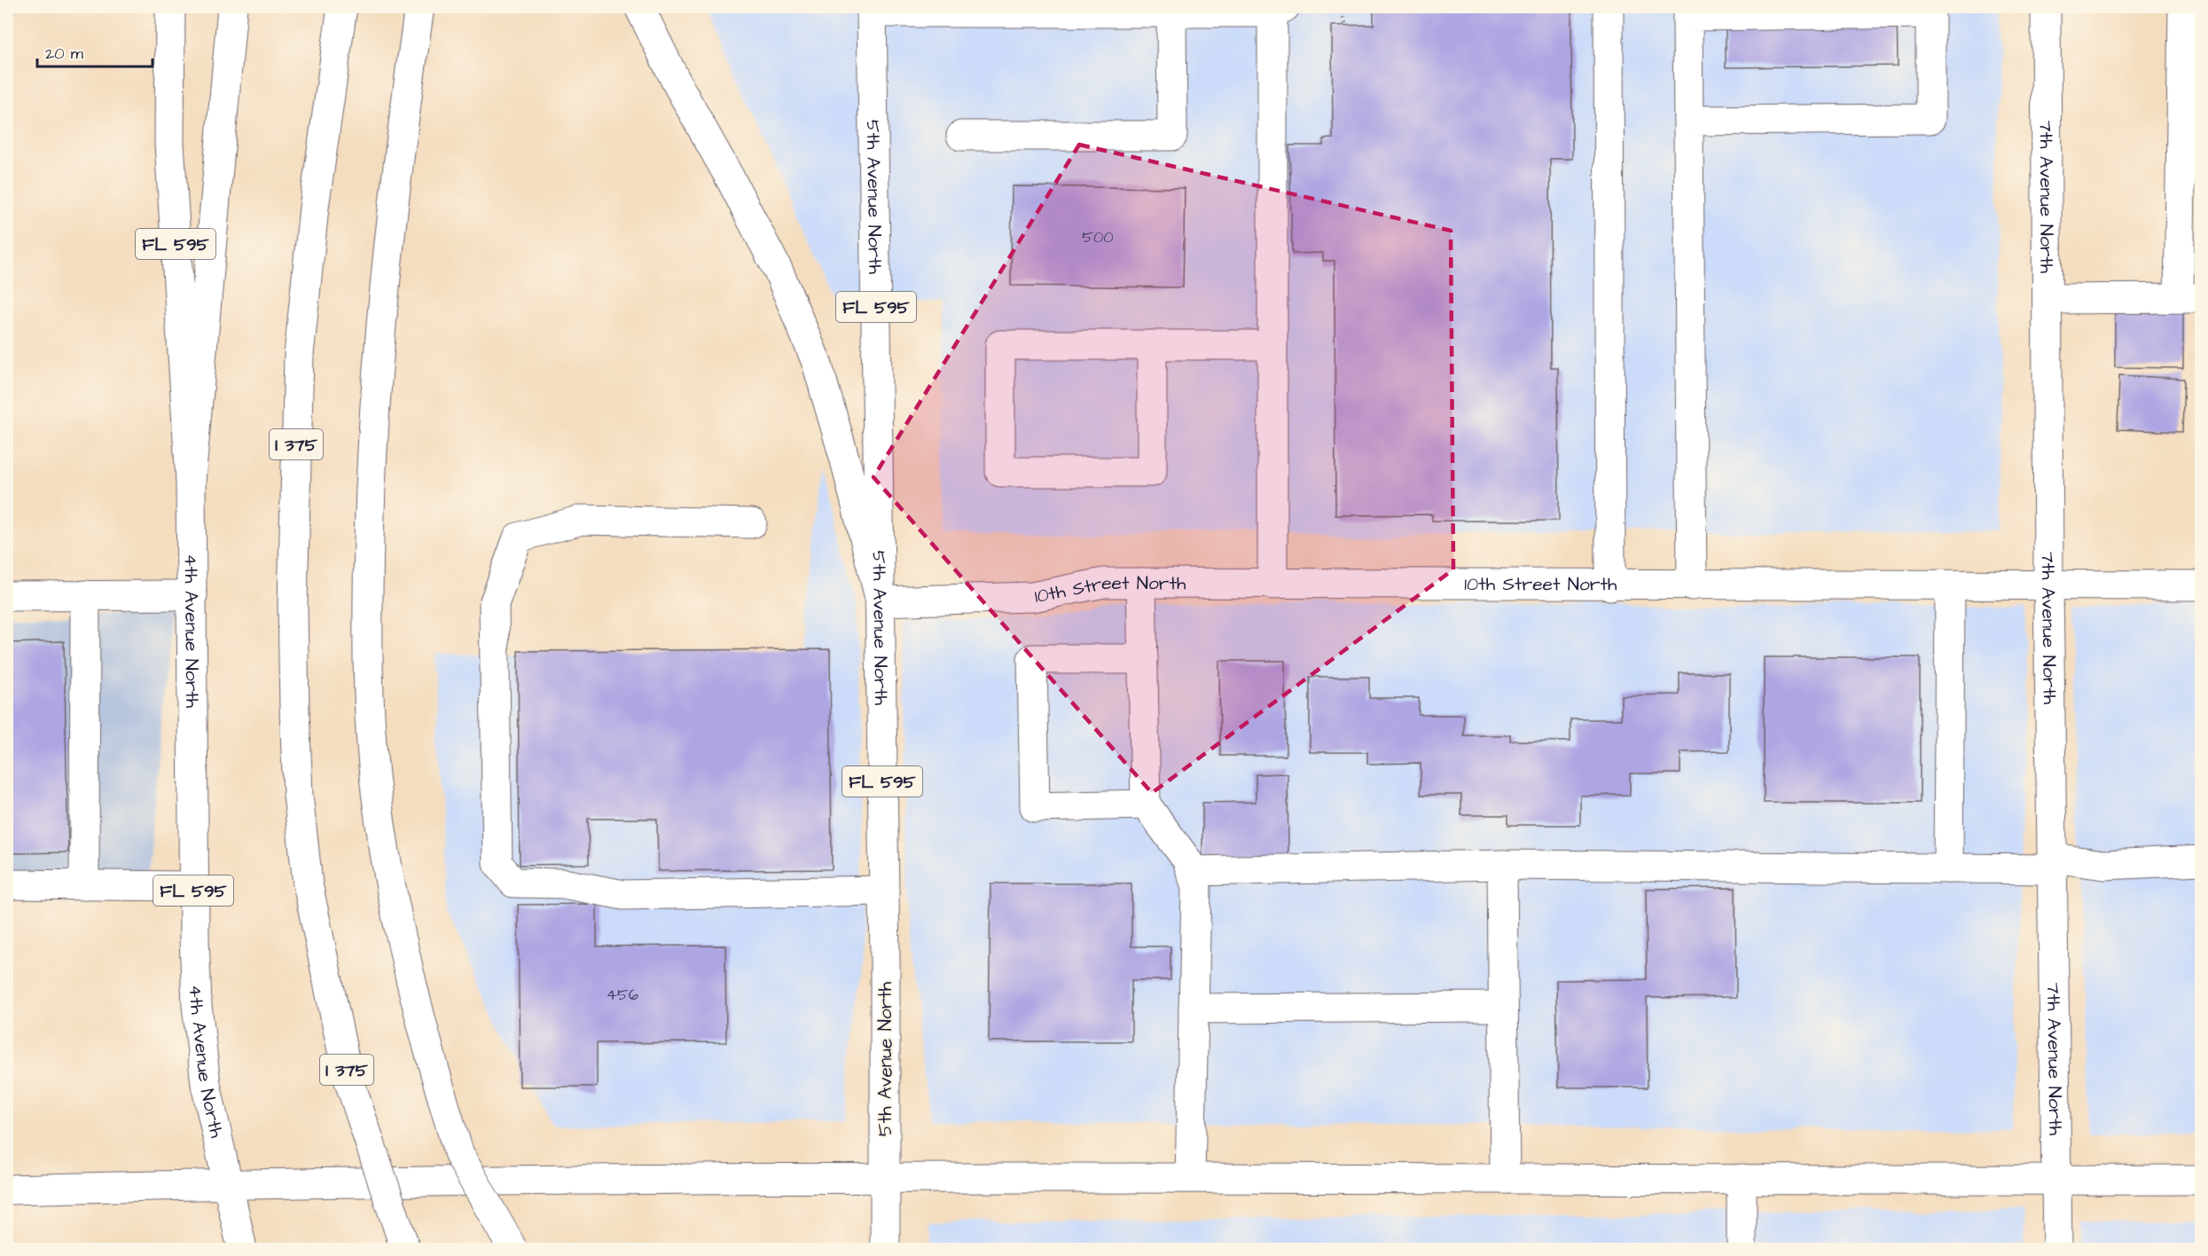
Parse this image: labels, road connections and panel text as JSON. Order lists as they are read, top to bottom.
{
  "streets": {
    "main road": [
      "5th Avenue North",
      "7th Avenue North",
      "FL 595",
      "I 375",
      "10th Street North",
      "4th Avenue North"
    ]
  },
  "crossings": [
    ["5th Avenue North", "10th Street North"],
    ["7th Avenue North", "10th Street North"]
  ],
  "house_numbers": ["500", "456"],
  "scale_bar": "20 m"
}
